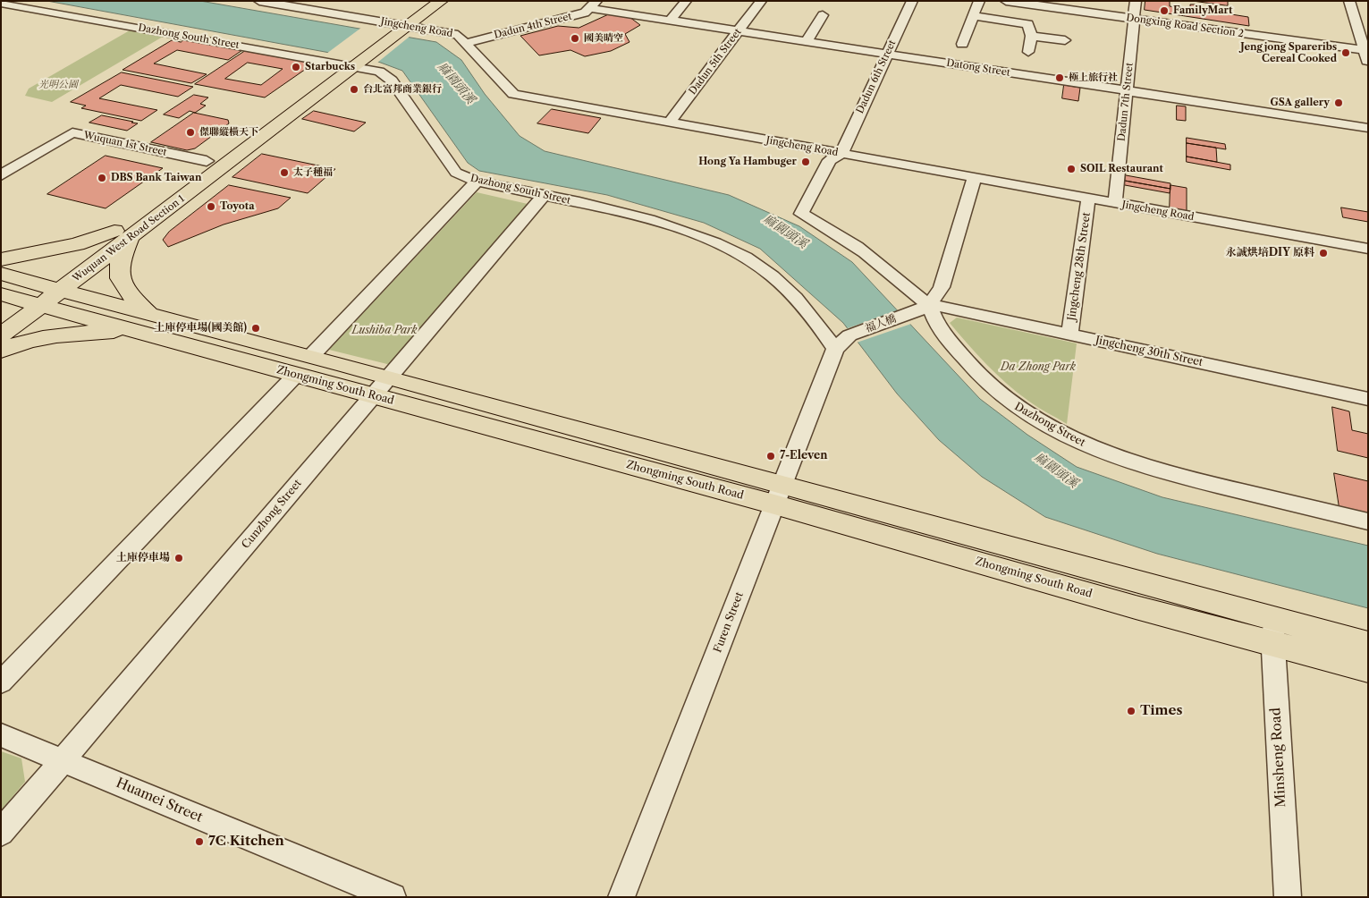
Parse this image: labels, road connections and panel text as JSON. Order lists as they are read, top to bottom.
{
  "streets": {
    "main road": ["Wuquan West Road Section 1", "Zhongming South Road"],
    "street": [
      "Dadun 4th Street",
      "Dongxing Road Section 2",
      "Jingcheng Road",
      "Dazhong South Street",
      "Dadun 5th Street",
      "Datong Street",
      "Dadun 6th Street",
      "Dadun 7th Street",
      "Wuquan 1st Street",
      "Jingcheng 28th Street",
      "福人橋",
      "Jingcheng 30th Street",
      "Dazhong Street",
      "Cunzhong Street",
      "Furen Street",
      "Minsheng Road",
      "Huamei Street"
    ]
  },
  "crossings": [
    ["Dadun 4th Street", "Jingcheng Road"],
    ["Dadun 4th Street", "Datong Street"],
    ["Dongxing Road Section 2", "Dadun 7th Street"],
    ["Jingcheng Road", "Dadun 5th Street"],
    ["Jingcheng Road", "Dadun 6th Street"],
    ["Jingcheng Road", "Dadun 7th Street"],
    ["Jingcheng Road", "Jingcheng 28th Street"],
    ["Dazhong South Street", "Wuquan West Road Section 1"],
    ["Dazhong South Street", "福人橋"],
    ["Dazhong South Street", "Cunzhong Street"],
    ["Dazhong South Street", "Furen Street"],
    ["Dadun 5th Street", "Datong Street"],
    ["Datong Street", "Dadun 6th Street"],
    ["Datong Street", "Dadun 7th Street"],
    ["Wuquan 1st Street", "Wuquan West Road Section 1"],
    ["Wuquan West Road Section 1", "Zhongming South Road"],
    ["Jingcheng 28th Street", "Jingcheng 30th Street"],
    ["福人橋", "Jingcheng 30th Street"],
    ["福人橋", "Dazhong Street"],
    ["福人橋", "Furen Street"],
    ["Jingcheng 30th Street", "Dazhong Street"],
    ["Zhongming South Road", "Cunzhong Street"],
    ["Zhongming South Road", "Furen Street"],
    ["Zhongming South Road", "Minsheng Road"],
    ["Cunzhong Street", "Huamei Street"]
  ],
  "water": ["麻園頭溪"],
  "parks": ["光明公園", "Lushiba Park", "Da Zhong Park"],
  "places": [
    "FamilyMart",
    "國美晴空",
    "Jengjong Spareribs Cereal Cooked",
    "Starbucks",
    "極上旅行社",
    "台北富邦商業銀行",
    "GSA gallery",
    "傑聯縱橫天下",
    "Hong Ya Hambuger",
    "SOIL Restaurant",
    "太子種福",
    "DBS Bank Taiwan",
    "Toyota",
    "永誠烘培DIY 原料",
    "土庫停車場(國美館)",
    "7-Eleven",
    "土庫停車場",
    "Times",
    "7C Kitchen"
  ]
}
